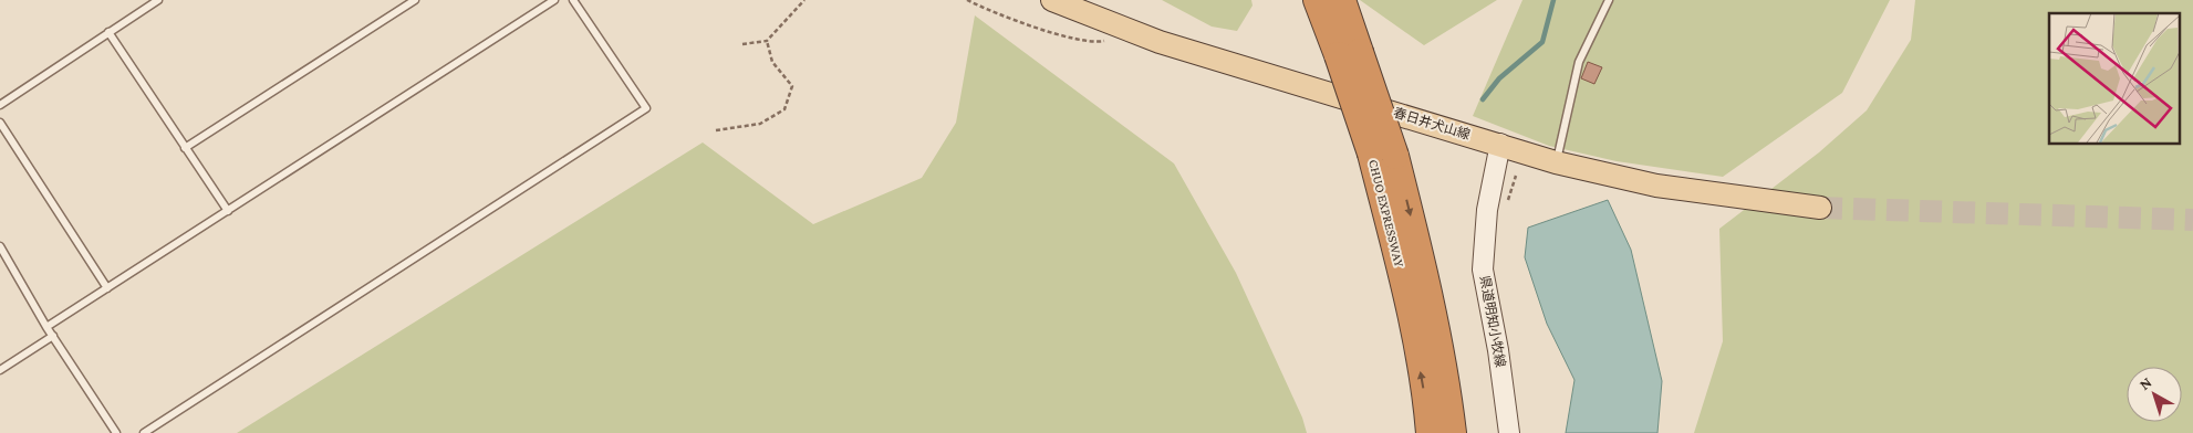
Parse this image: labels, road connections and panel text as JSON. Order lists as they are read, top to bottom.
{
  "streets": {
    "highway": ["CHUO EXPRESSWAY"],
    "main road": ["春日井犬山線", "県道明知小牧線"]
  },
  "crossings": [
    ["春日井犬山線", "県道明知小牧線"]
  ],
  "north": "top left"
}
